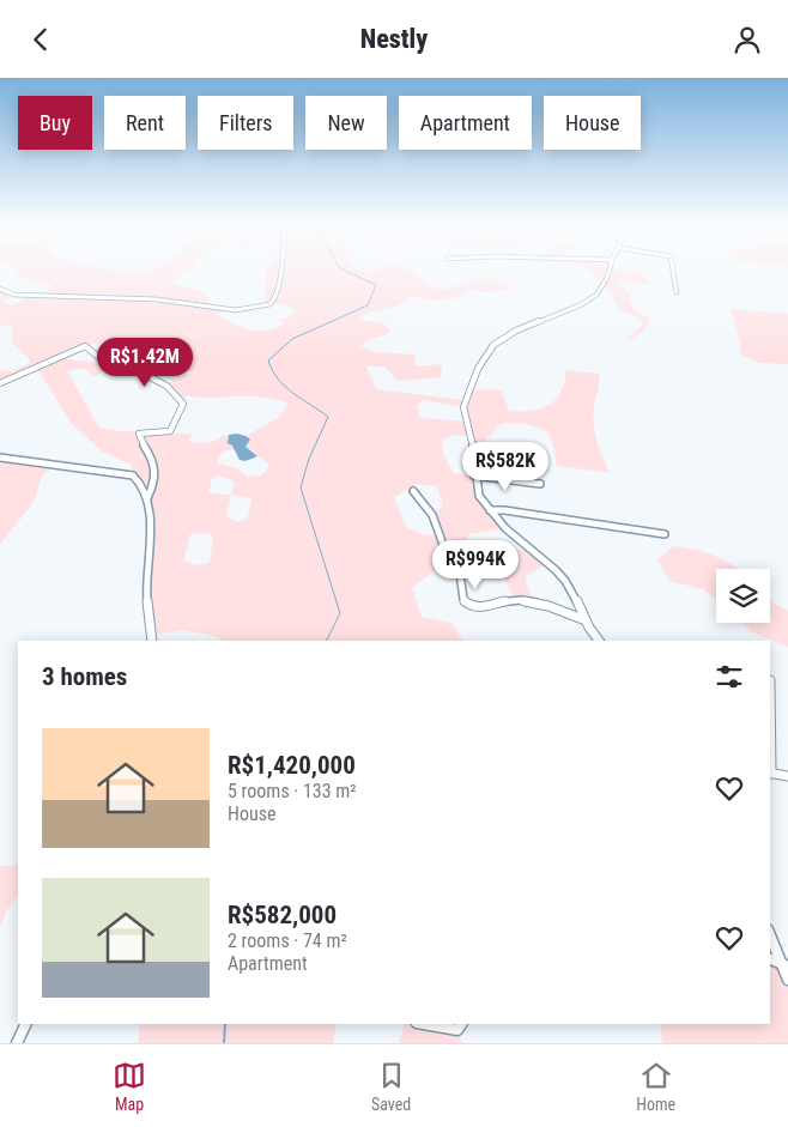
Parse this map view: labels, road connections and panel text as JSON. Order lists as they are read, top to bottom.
{
  "page": {
    "header": "Nestly",
    "chip": [
      "Buy",
      "Rent",
      "Filters",
      "New",
      "Apartment",
      "House"
    ],
    "price": ["R$1.42M", "R$582K", "R$994K"],
    "heading": "3 homes",
    "list": [
      {
        "name": "R$1,420,000",
        "note": "5 rooms · 133 m² · House"
      },
      {
        "name": "R$582,000",
        "note": "2 rooms · 74 m² · Apartment"
      }
    ],
    "tabs": ["Map", "Saved", "Home"]
  }
}
